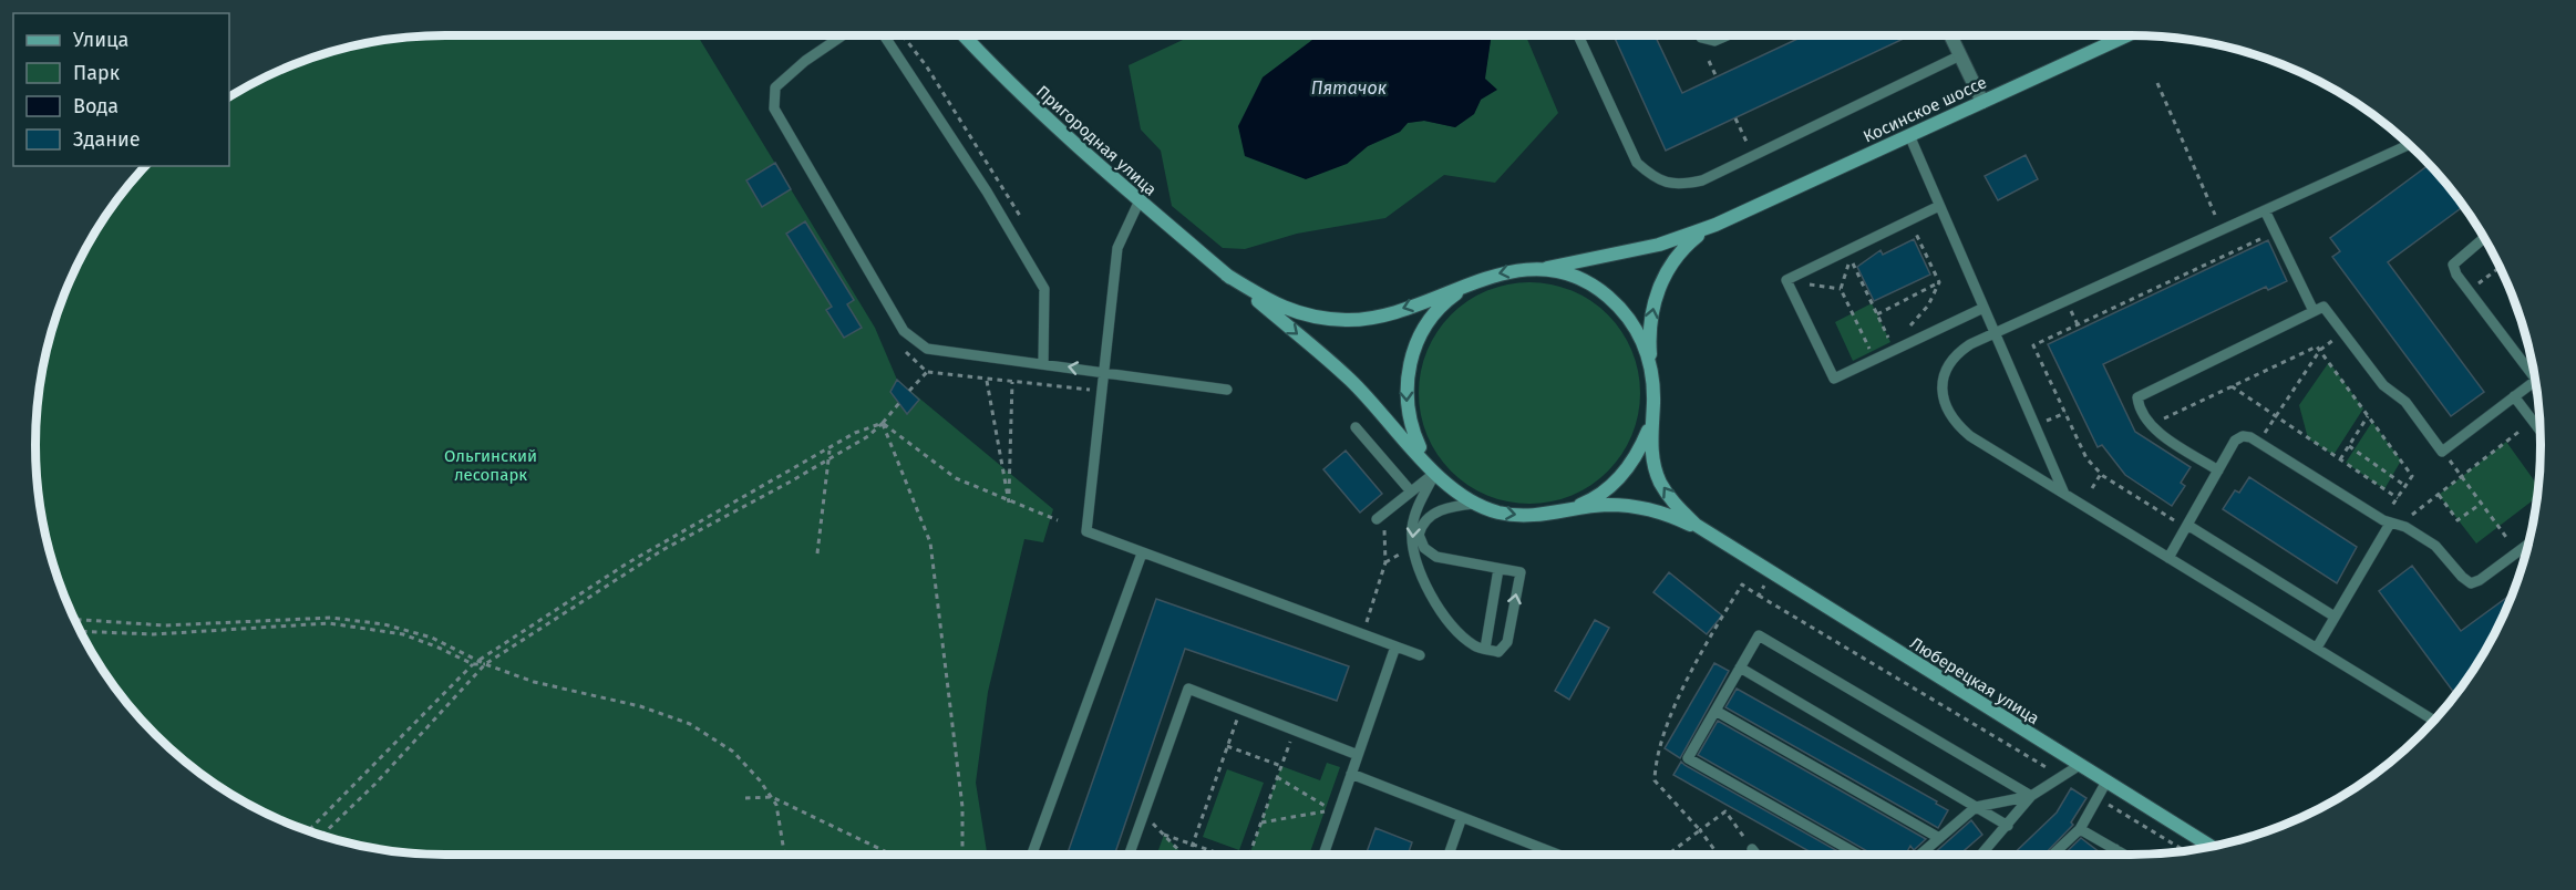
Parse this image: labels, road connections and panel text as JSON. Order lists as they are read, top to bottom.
{
  "streets": {
    "main road": ["Косинское шоссе", "Пригородная улица", "Люберецкая улица"]
  },
  "water": ["Пятачок"],
  "parks": ["Ольгинский лесопарк"],
  "legend": [
    "Улица",
    "Парк",
    "Вода",
    "Здание"
  ]
}
